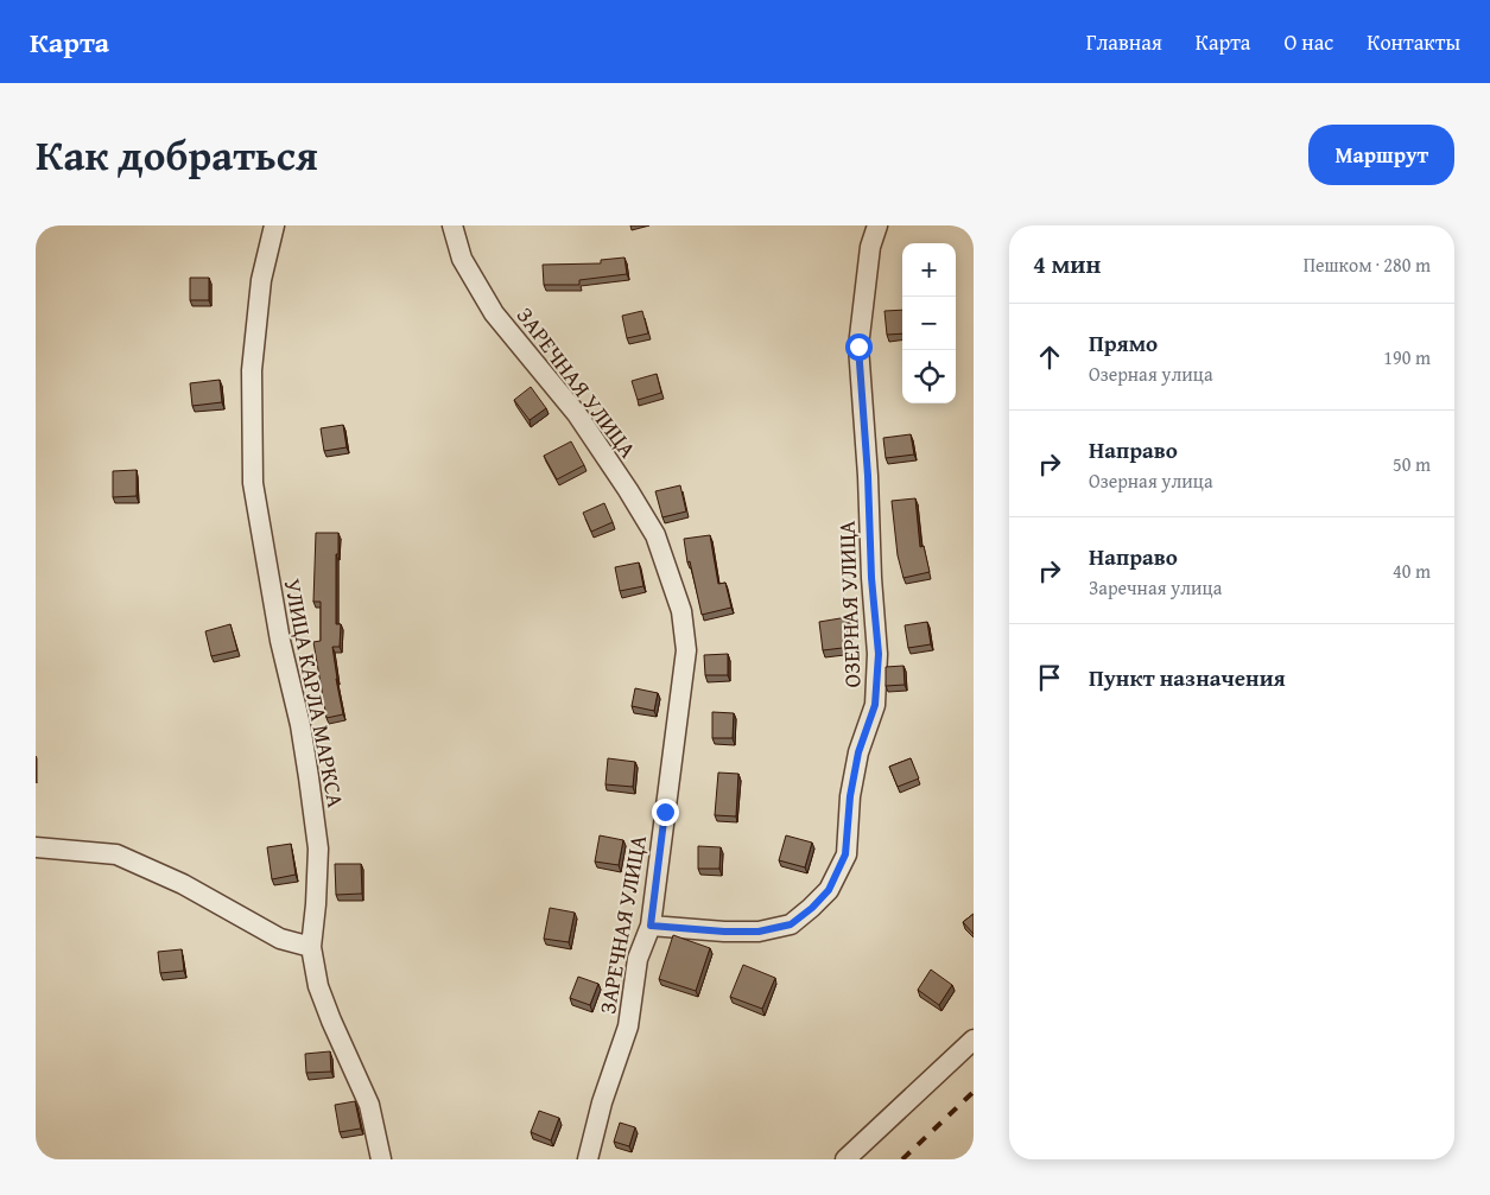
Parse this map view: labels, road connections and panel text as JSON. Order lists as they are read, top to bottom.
{
  "streets": {
    "street": ["ЗАРЕЧНАЯ УЛИЦА", "ОЗЕРНАЯ УЛИЦА", "УЛИЦА КАРЛА МАРКСА"]
  },
  "crossings": [
    ["ЗАРЕЧНАЯ УЛИЦА", "ОЗЕРНАЯ УЛИЦА"]
  ],
  "page": {
    "header": "Карта",
    "nav": [
      "Главная",
      "Карта",
      "О нас",
      "Контакты"
    ],
    "title": "Как добраться",
    "buttons": "Маршрут",
    "heading": ["4 мин", "Пешком · 280 m"],
    "map_buttons": ["+", "−"],
    "list": [
      ["Прямо", "Озерная улица", "190 m"],
      ["Направо", "Озерная улица", "50 m"],
      ["Направо", "Заречная улица", "40 m"],
      "Пункт назначения"
    ]
  }
}
